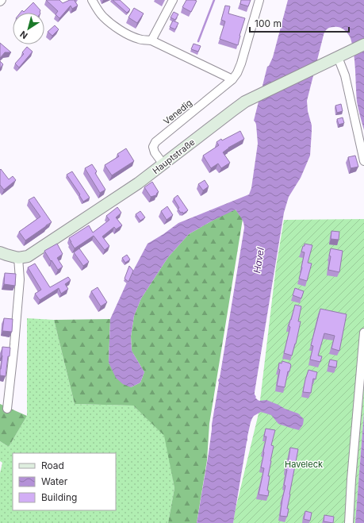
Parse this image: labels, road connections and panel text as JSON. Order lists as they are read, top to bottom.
{
  "streets": {
    "main road": ["Hauptstraße"],
    "street": ["Venedig"]
  },
  "crossings": [
    ["Venedig", "Hauptstraße"]
  ],
  "water": ["Havel"],
  "parks": ["Haveleck"],
  "legend": ["Road", "Water", "Building"],
  "scale_bar": "100 m",
  "north": "bottom left"
}
